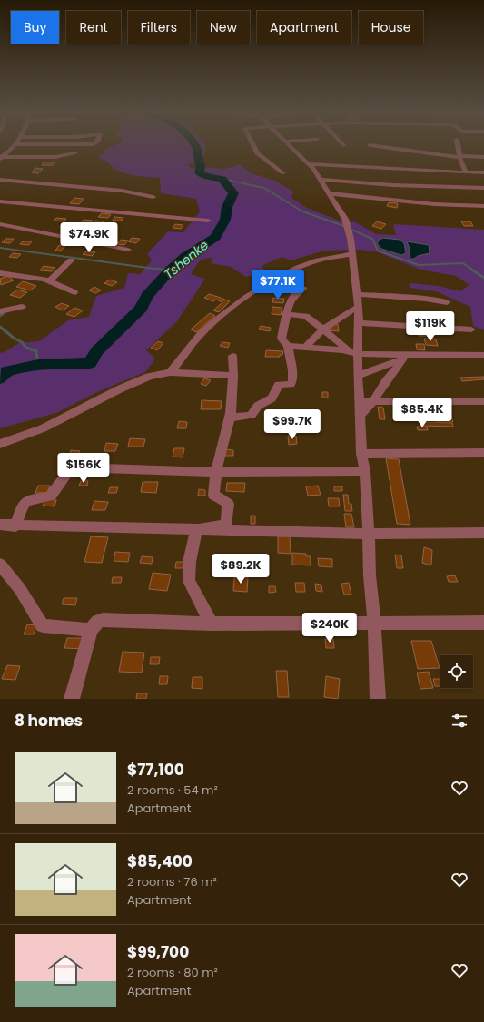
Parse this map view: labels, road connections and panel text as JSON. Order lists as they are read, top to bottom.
{
  "water": ["Tshenke"],
  "page": {
    "chip": [
      "Buy",
      "Rent",
      "Filters",
      "New",
      "Apartment",
      "House"
    ],
    "price": [
      "$74.9K",
      "$77.1K",
      "$119K",
      "$85.4K",
      "$99.7K",
      "$156K",
      "$89.2K",
      "$240K"
    ],
    "heading": "8 homes",
    "list": [
      {
        "name": "$77,100",
        "note": "2 rooms · 54 m² · Apartment"
      },
      {
        "name": "$85,400",
        "note": "2 rooms · 76 m² · Apartment"
      },
      {
        "name": "$99,700",
        "note": "2 rooms · 80 m² · Apartment"
      }
    ]
  }
}
